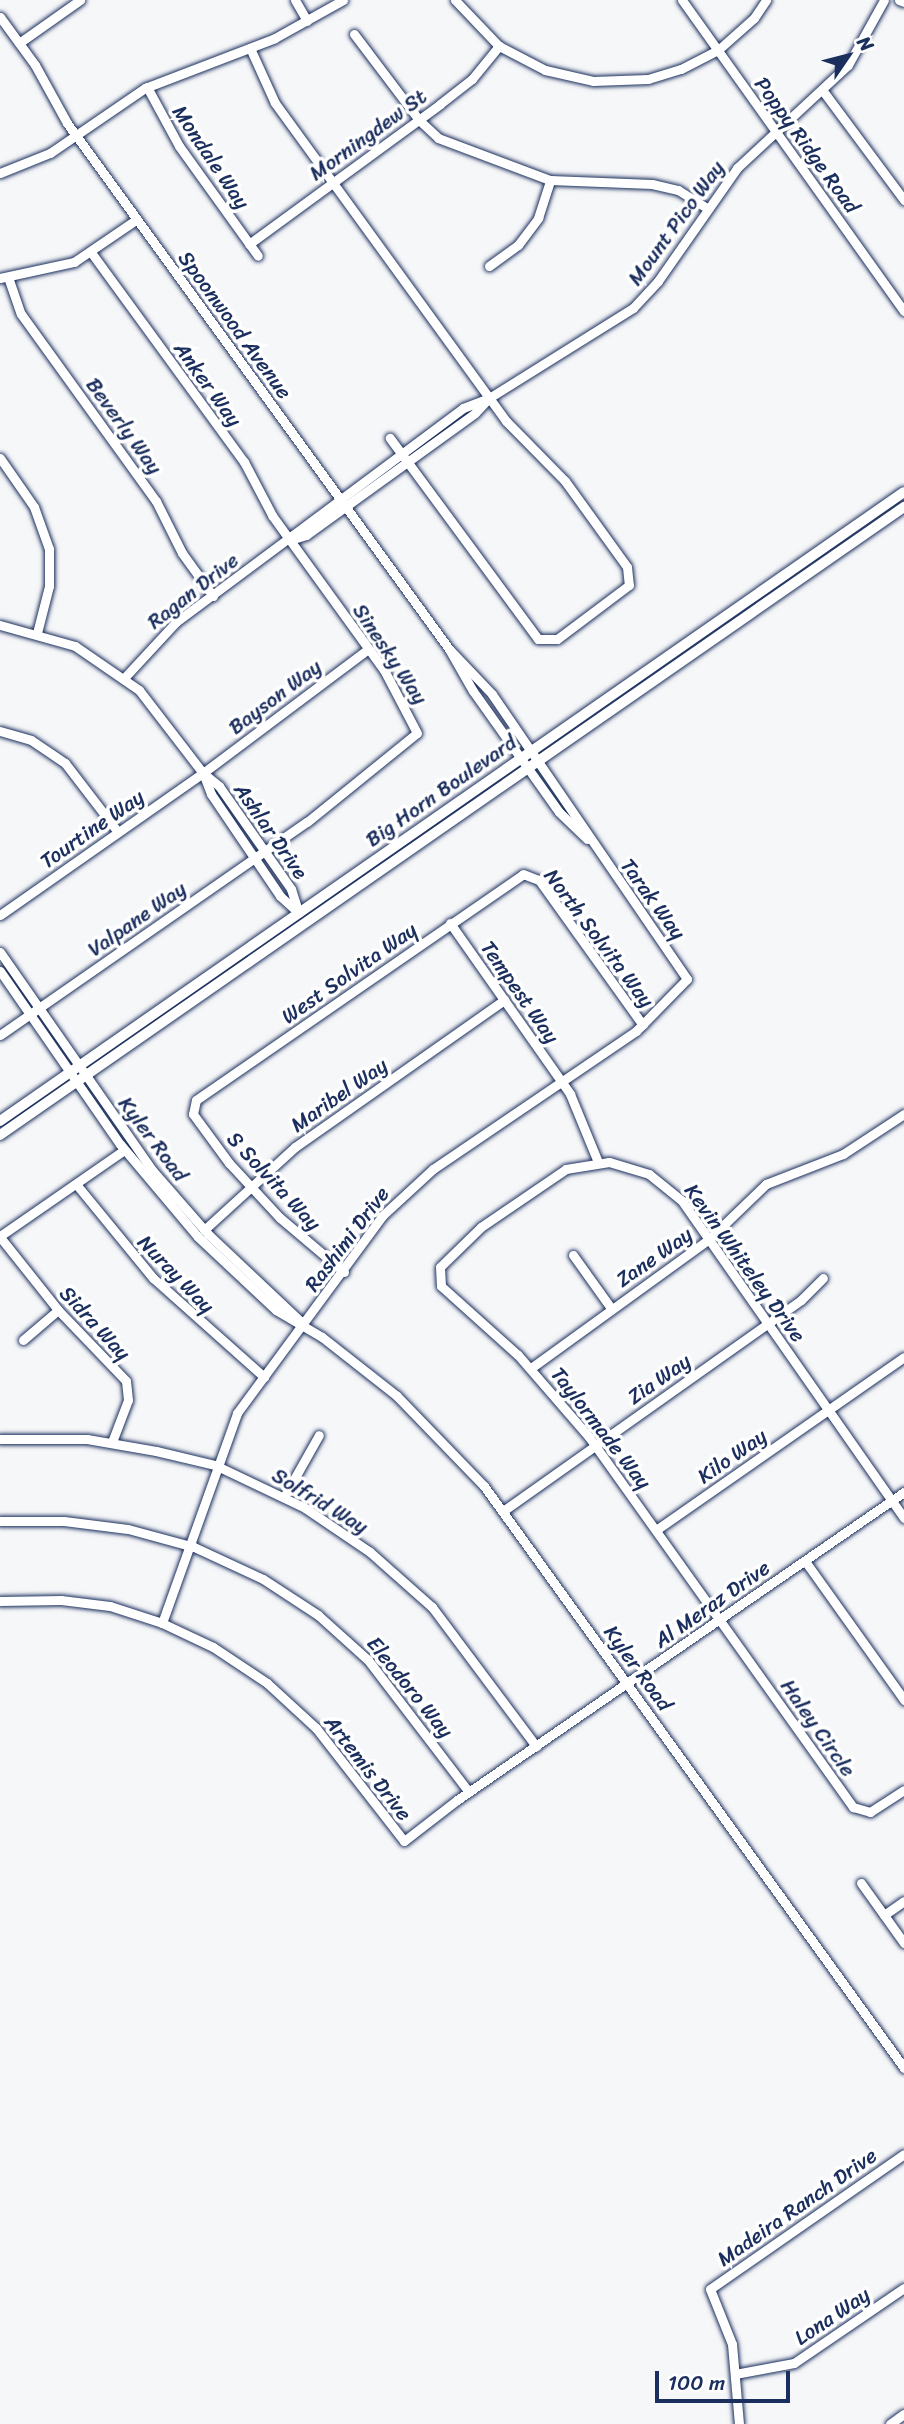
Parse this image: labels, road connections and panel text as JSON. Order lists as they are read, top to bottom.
{
  "streets": {
    "main road": ["Big Horn Boulevard"],
    "street": [
      "Morningdew St",
      "Poppy Ridge Road",
      "Mondale Way",
      "Mount Pico Way",
      "Spoonwood Avenue",
      "Anker Way",
      "Beverly Way",
      "Ragan Drive",
      "Sinesky Way",
      "Bayson Way",
      "Tourtine Way",
      "Ashlar Drive",
      "Tarak Way",
      "Valpane Way",
      "North Solvita Way",
      "West Solvita Way",
      "Tempest Way",
      "Maribel Way",
      "Kyler Road",
      "S Solvita Way",
      "Rashimi Drive",
      "Zane Way",
      "Kevin Whiteley Drive",
      "Nuray Way",
      "Sidra Way",
      "Zia Way",
      "Taylormade Way",
      "Kilo Way",
      "Solfrid Way",
      "Al Meraz Drive",
      "Eleodoro Way",
      "Haley Circle",
      "Artemis Drive",
      "Madeira Ranch Drive",
      "Lona Way"
    ]
  },
  "crossings": [
    ["Morningdew St", "Mondale Way"],
    ["Poppy Ridge Road", "Mount Pico Way"],
    ["Mount Pico Way", "Spoonwood Avenue"],
    ["Mount Pico Way", "Ragan Drive"],
    ["Spoonwood Avenue", "Ragan Drive"],
    ["Spoonwood Avenue", "Big Horn Boulevard"],
    ["Spoonwood Avenue", "Tarak Way"],
    ["Anker Way", "Ragan Drive"],
    ["Anker Way", "Sinesky Way"],
    ["Beverly Way", "Ragan Drive"],
    ["Ragan Drive", "Sinesky Way"],
    ["Ragan Drive", "Ashlar Drive"],
    ["Sinesky Way", "Bayson Way"],
    ["Sinesky Way", "Ashlar Drive"],
    ["Sinesky Way", "Valpane Way"],
    ["Bayson Way", "Tourtine Way"],
    ["Bayson Way", "Ashlar Drive"],
    ["Big Horn Boulevard", "Ashlar Drive"],
    ["Big Horn Boulevard", "Tarak Way"],
    ["Big Horn Boulevard", "Kyler Road"],
    ["Tourtine Way", "Ashlar Drive"],
    ["Ashlar Drive", "Valpane Way"],
    ["Tarak Way", "Rashimi Drive"],
    ["Valpane Way", "Kyler Road"],
    ["North Solvita Way", "West Solvita Way"],
    ["North Solvita Way", "Rashimi Drive"],
    ["West Solvita Way", "Tempest Way"],
    ["West Solvita Way", "S Solvita Way"],
    ["Tempest Way", "Maribel Way"],
    ["Tempest Way", "Rashimi Drive"],
    ["Tempest Way", "Kevin Whiteley Drive"],
    ["Maribel Way", "Kyler Road"],
    ["Maribel Way", "S Solvita Way"],
    ["Kyler Road", "Rashimi Drive"],
    ["Kyler Road", "Zia Way"],
    ["Kyler Road", "Al Meraz Drive"],
    ["S Solvita Way", "Rashimi Drive"],
    ["Rashimi Drive", "Nuray Way"],
    ["Rashimi Drive", "Solfrid Way"],
    ["Rashimi Drive", "Eleodoro Way"],
    ["Rashimi Drive", "Artemis Drive"],
    ["Zane Way", "Kevin Whiteley Drive"],
    ["Zane Way", "Taylormade Way"],
    ["Kevin Whiteley Drive", "Zia Way"],
    ["Kevin Whiteley Drive", "Taylormade Way"],
    ["Kevin Whiteley Drive", "Kilo Way"],
    ["Kevin Whiteley Drive", "Al Meraz Drive"],
    ["Sidra Way", "Solfrid Way"],
    ["Zia Way", "Taylormade Way"],
    ["Taylormade Way", "Kilo Way"],
    ["Taylormade Way", "Al Meraz Drive"],
    ["Taylormade Way", "Haley Circle"],
    ["Solfrid Way", "Al Meraz Drive"],
    ["Al Meraz Drive", "Eleodoro Way"],
    ["Al Meraz Drive", "Haley Circle"],
    ["Al Meraz Drive", "Artemis Drive"],
    ["Madeira Ranch Drive", "Lona Way"]
  ],
  "scale_bar": "100 m",
  "north": "top right"
}
